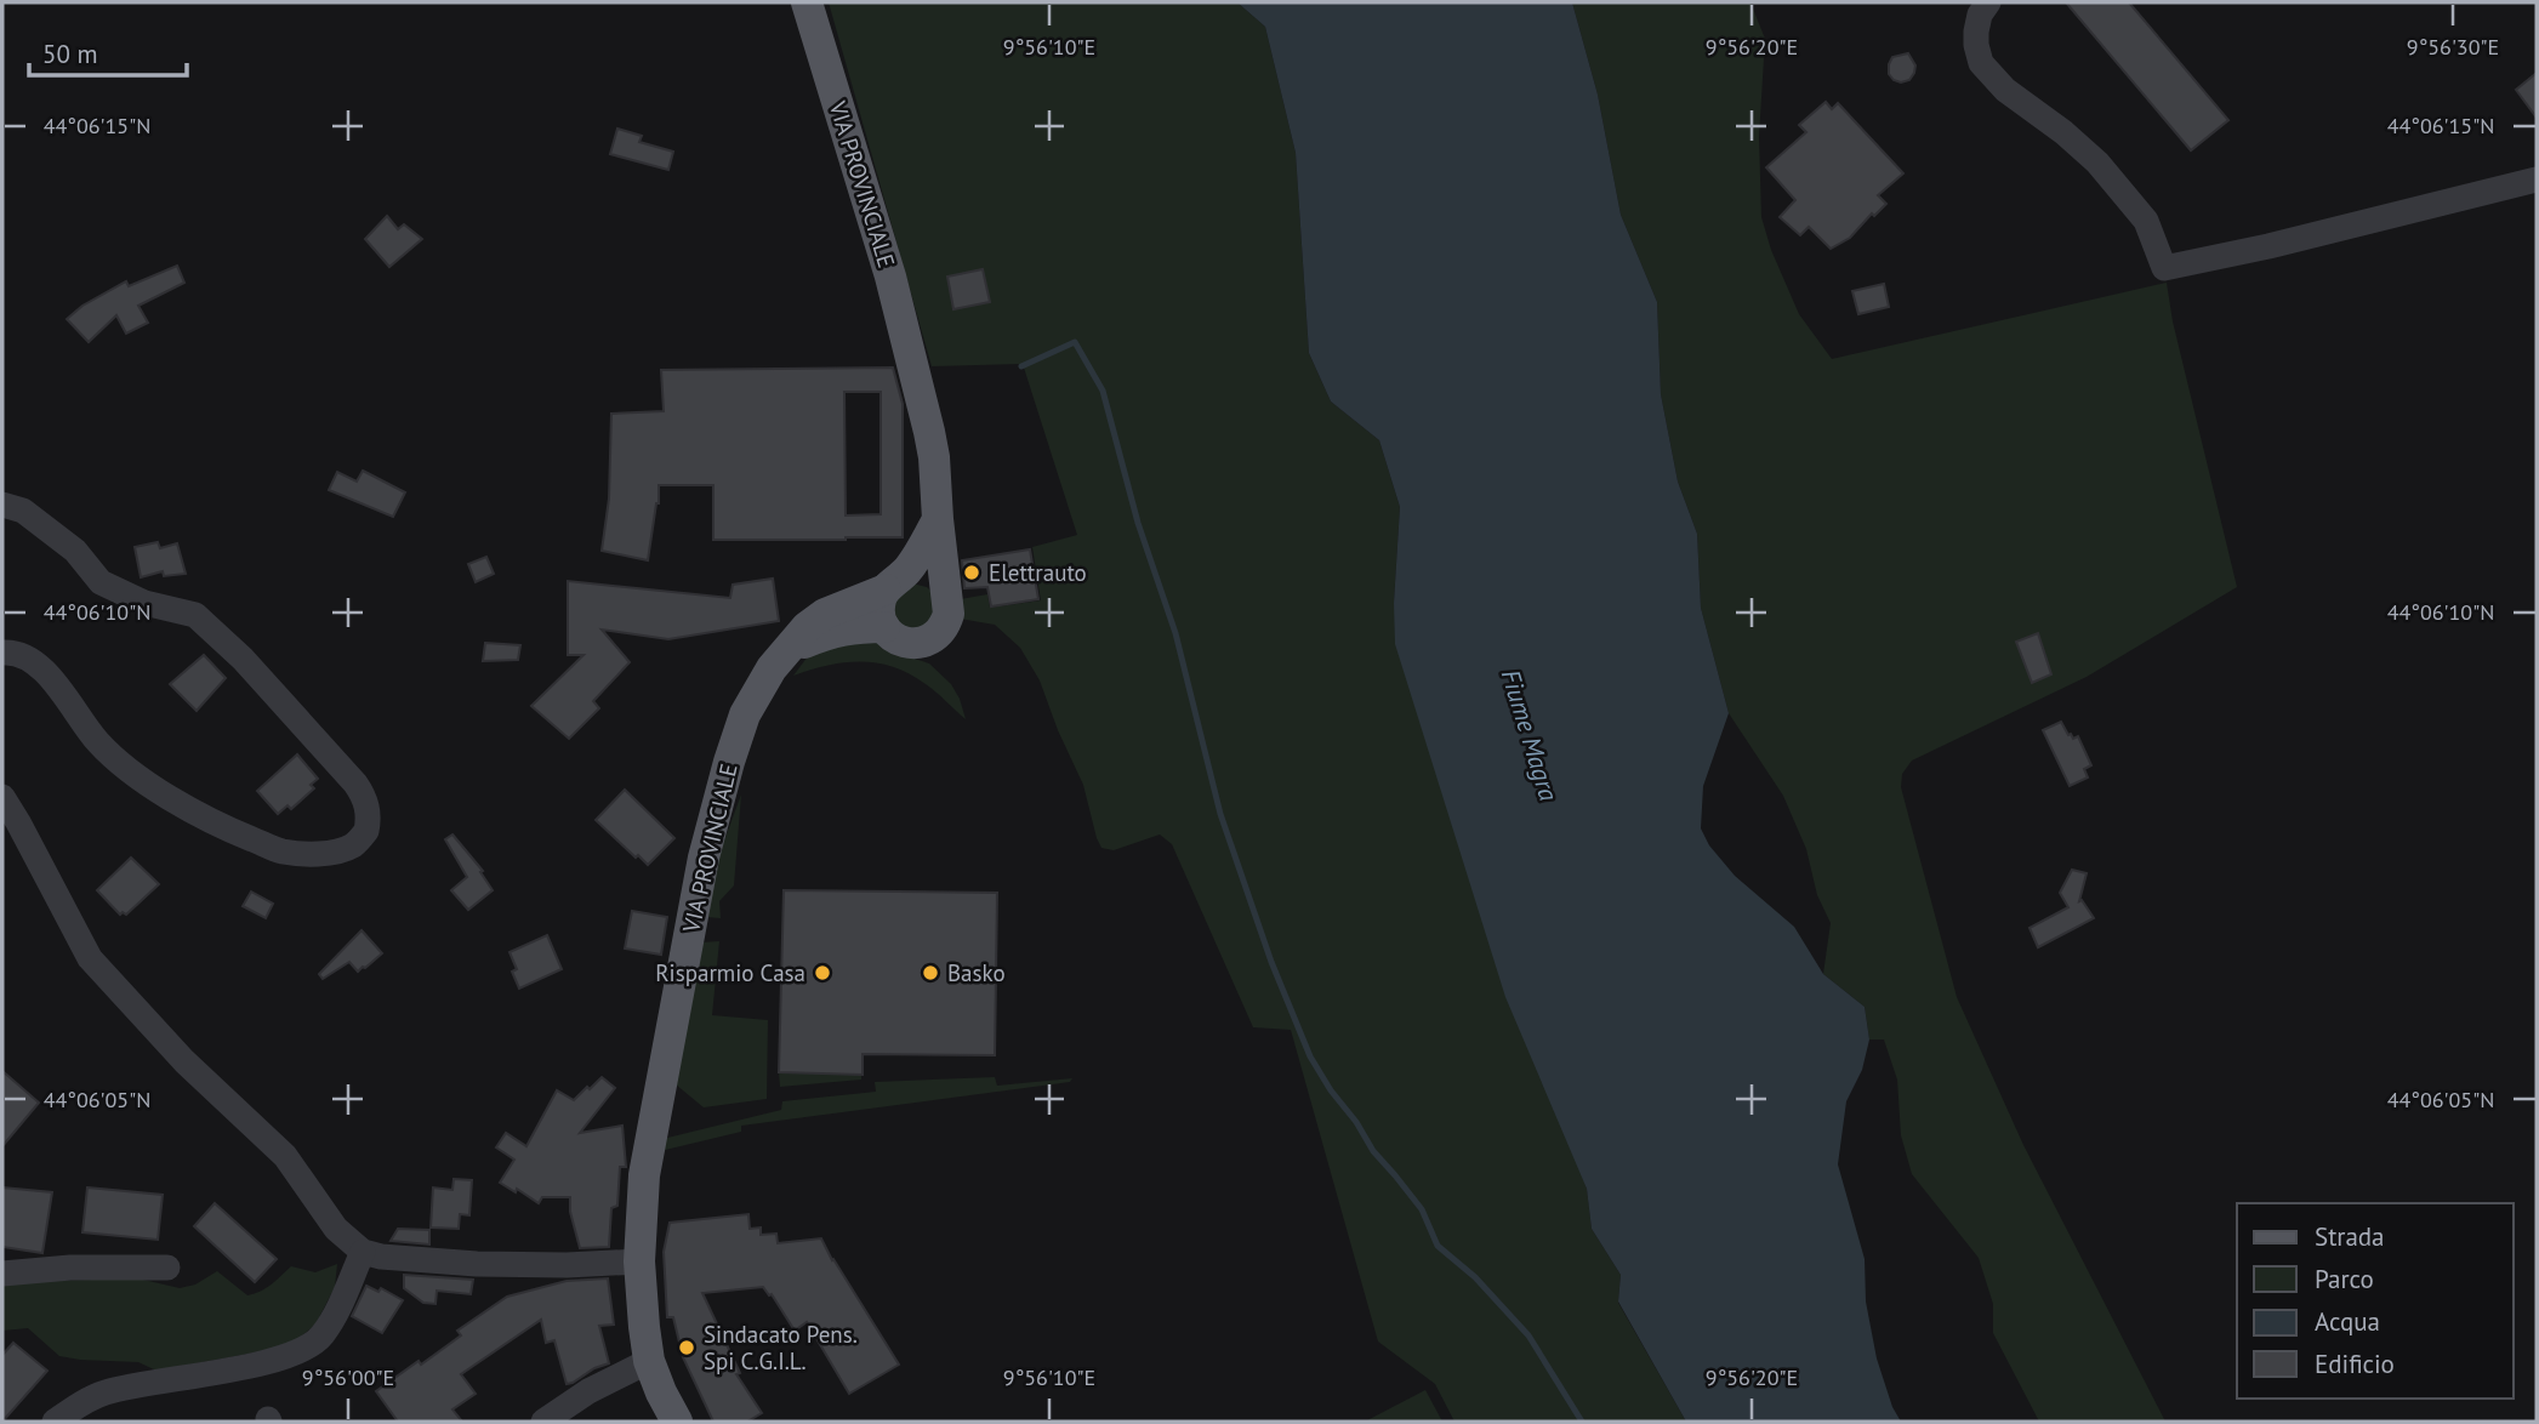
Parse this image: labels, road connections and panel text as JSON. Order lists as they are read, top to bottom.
{
  "streets": {
    "main road": ["VIA PROVINCIALE"]
  },
  "water": ["Fiume Magra"],
  "places": [
    "Elettrauto",
    "Risparmio Casa",
    "Basko",
    "Sindacato Pens. Spi C.G.I.L."
  ],
  "legend": [
    "Strada",
    "Parco",
    "Acqua",
    "Edificio"
  ],
  "scale_bar": "50 m",
  "coordinates": [
    "9°56'10\"E",
    "9°56'20\"E",
    "9°56'30\"E",
    "44°06'15\"N",
    "44°06'10\"N",
    "44°06'05\"N",
    "9°56'00\"E"
  ]
}
